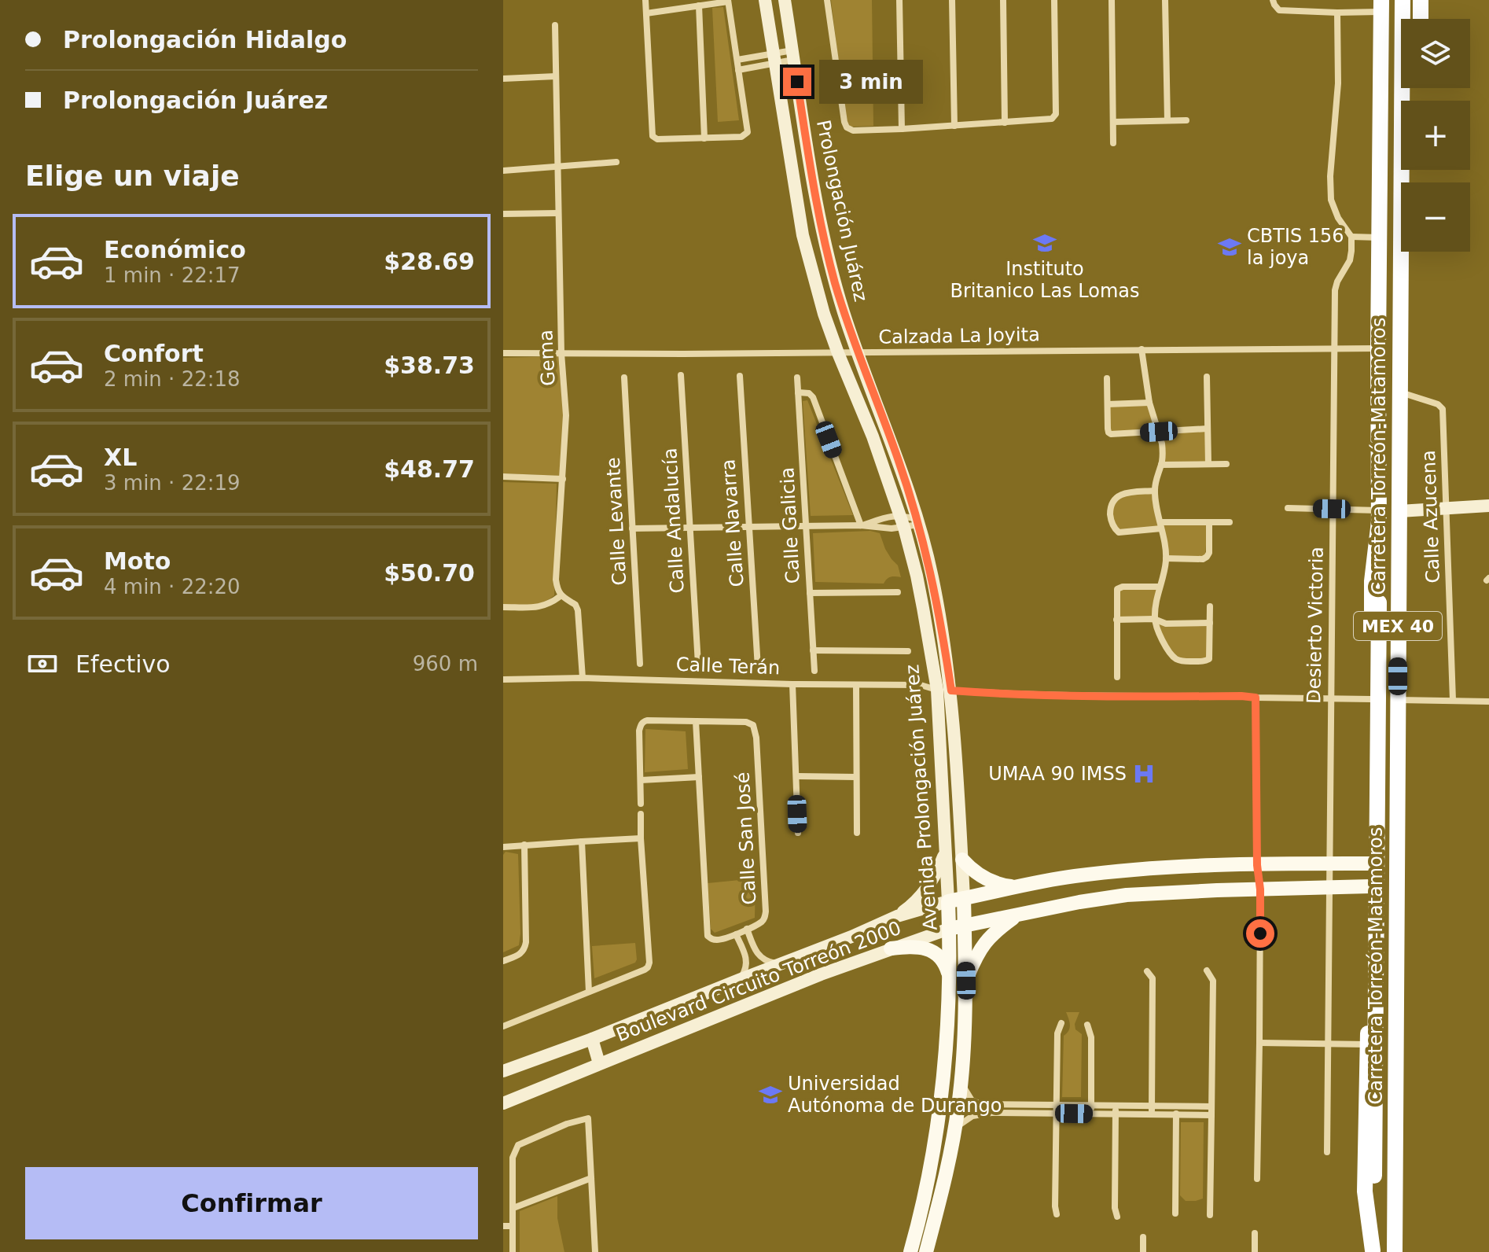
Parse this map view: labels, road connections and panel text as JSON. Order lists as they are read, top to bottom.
{
  "streets": {
    "highway": ["Carretera Torreón-Matamoros", "MEX 40"],
    "main road": ["Avenida Prolongación Juárez", "Boulevard Circuito Torreón 2000"],
    "street": [
      "Prolongación Juárez",
      "Calzada La Joyita",
      "Gema",
      "Calle Azucena",
      "Calle Andalucía",
      "Calle Levante",
      "Calle Navarra",
      "Calle Galicia",
      "Desierto Victoria",
      "Calle Terán",
      "Calle San José"
    ]
  },
  "crossings": [
    ["Prolongación Juárez", "Calzada La Joyita"],
    ["Prolongación Juárez", "Avenida Prolongación Juárez"],
    ["Calzada La Joyita", "Gema"],
    ["Calzada La Joyita", "Desierto Victoria"],
    ["Calzada La Joyita", "MEX 40"],
    ["Calzada La Joyita", "Avenida Prolongación Juárez"],
    ["Gema", "Calle Terán"],
    ["Carretera Torreón-Matamoros", "Calle Azucena"],
    ["Desierto Victoria", "Boulevard Circuito Torreón 2000"],
    ["Calle Terán", "Avenida Prolongación Juárez"],
    ["Avenida Prolongación Juárez", "Boulevard Circuito Torreón 2000"]
  ],
  "places": {
    "school or university": ["Instituto Britanico Las Lomas", "CBTIS 156 la joya", "Universidad Autónoma de Durango"],
    "hospital": ["UMAA 90 IMSS"]
  },
  "page": {
    "banner": ["Prolongación Hidalgo", "Prolongación Juárez"],
    "map_buttons": ["+", "−"],
    "bubble": "3 min",
    "heading": "Elige un viaje",
    "list": [
      {
        "name": "Económico",
        "note": "1 min · 22:17",
        "value": "$28.69"
      },
      {
        "name": "Confort",
        "note": "2 min · 22:18",
        "value": "$38.73"
      },
      {
        "name": "XL",
        "note": "3 min · 22:19",
        "value": "$48.77"
      },
      {
        "name": "Moto",
        "note": "4 min · 22:20",
        "value": "$50.70"
      }
    ],
    "pay": ["Efectivo", "960 m"],
    "buttons": "Confirmar"
  }
}
